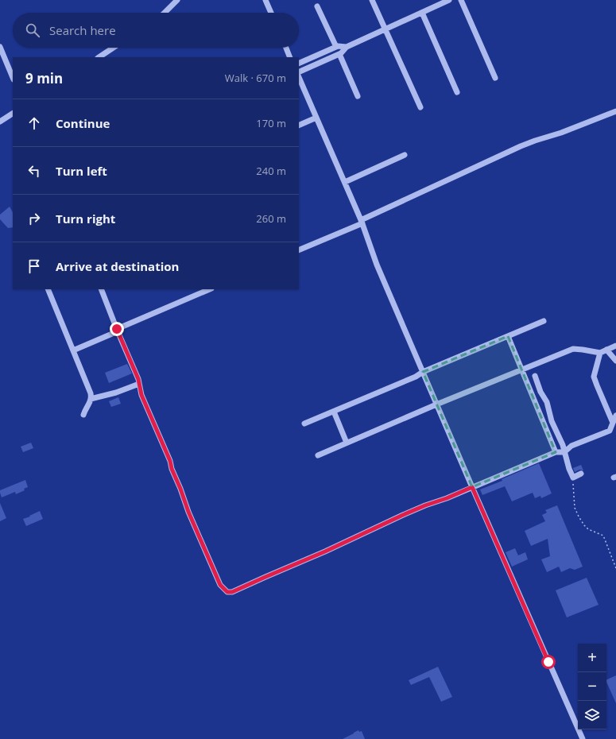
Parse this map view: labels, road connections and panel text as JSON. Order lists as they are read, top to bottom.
{
  "page": {
    "search": "Search here",
    "heading": ["9 min", "Walk · 670 m"],
    "list": [
      ["Continue", "170 m"],
      ["Turn left", "240 m"],
      ["Turn right", "260 m"],
      "Arrive at destination"
    ],
    "map_buttons": ["+", "−"]
  }
}
